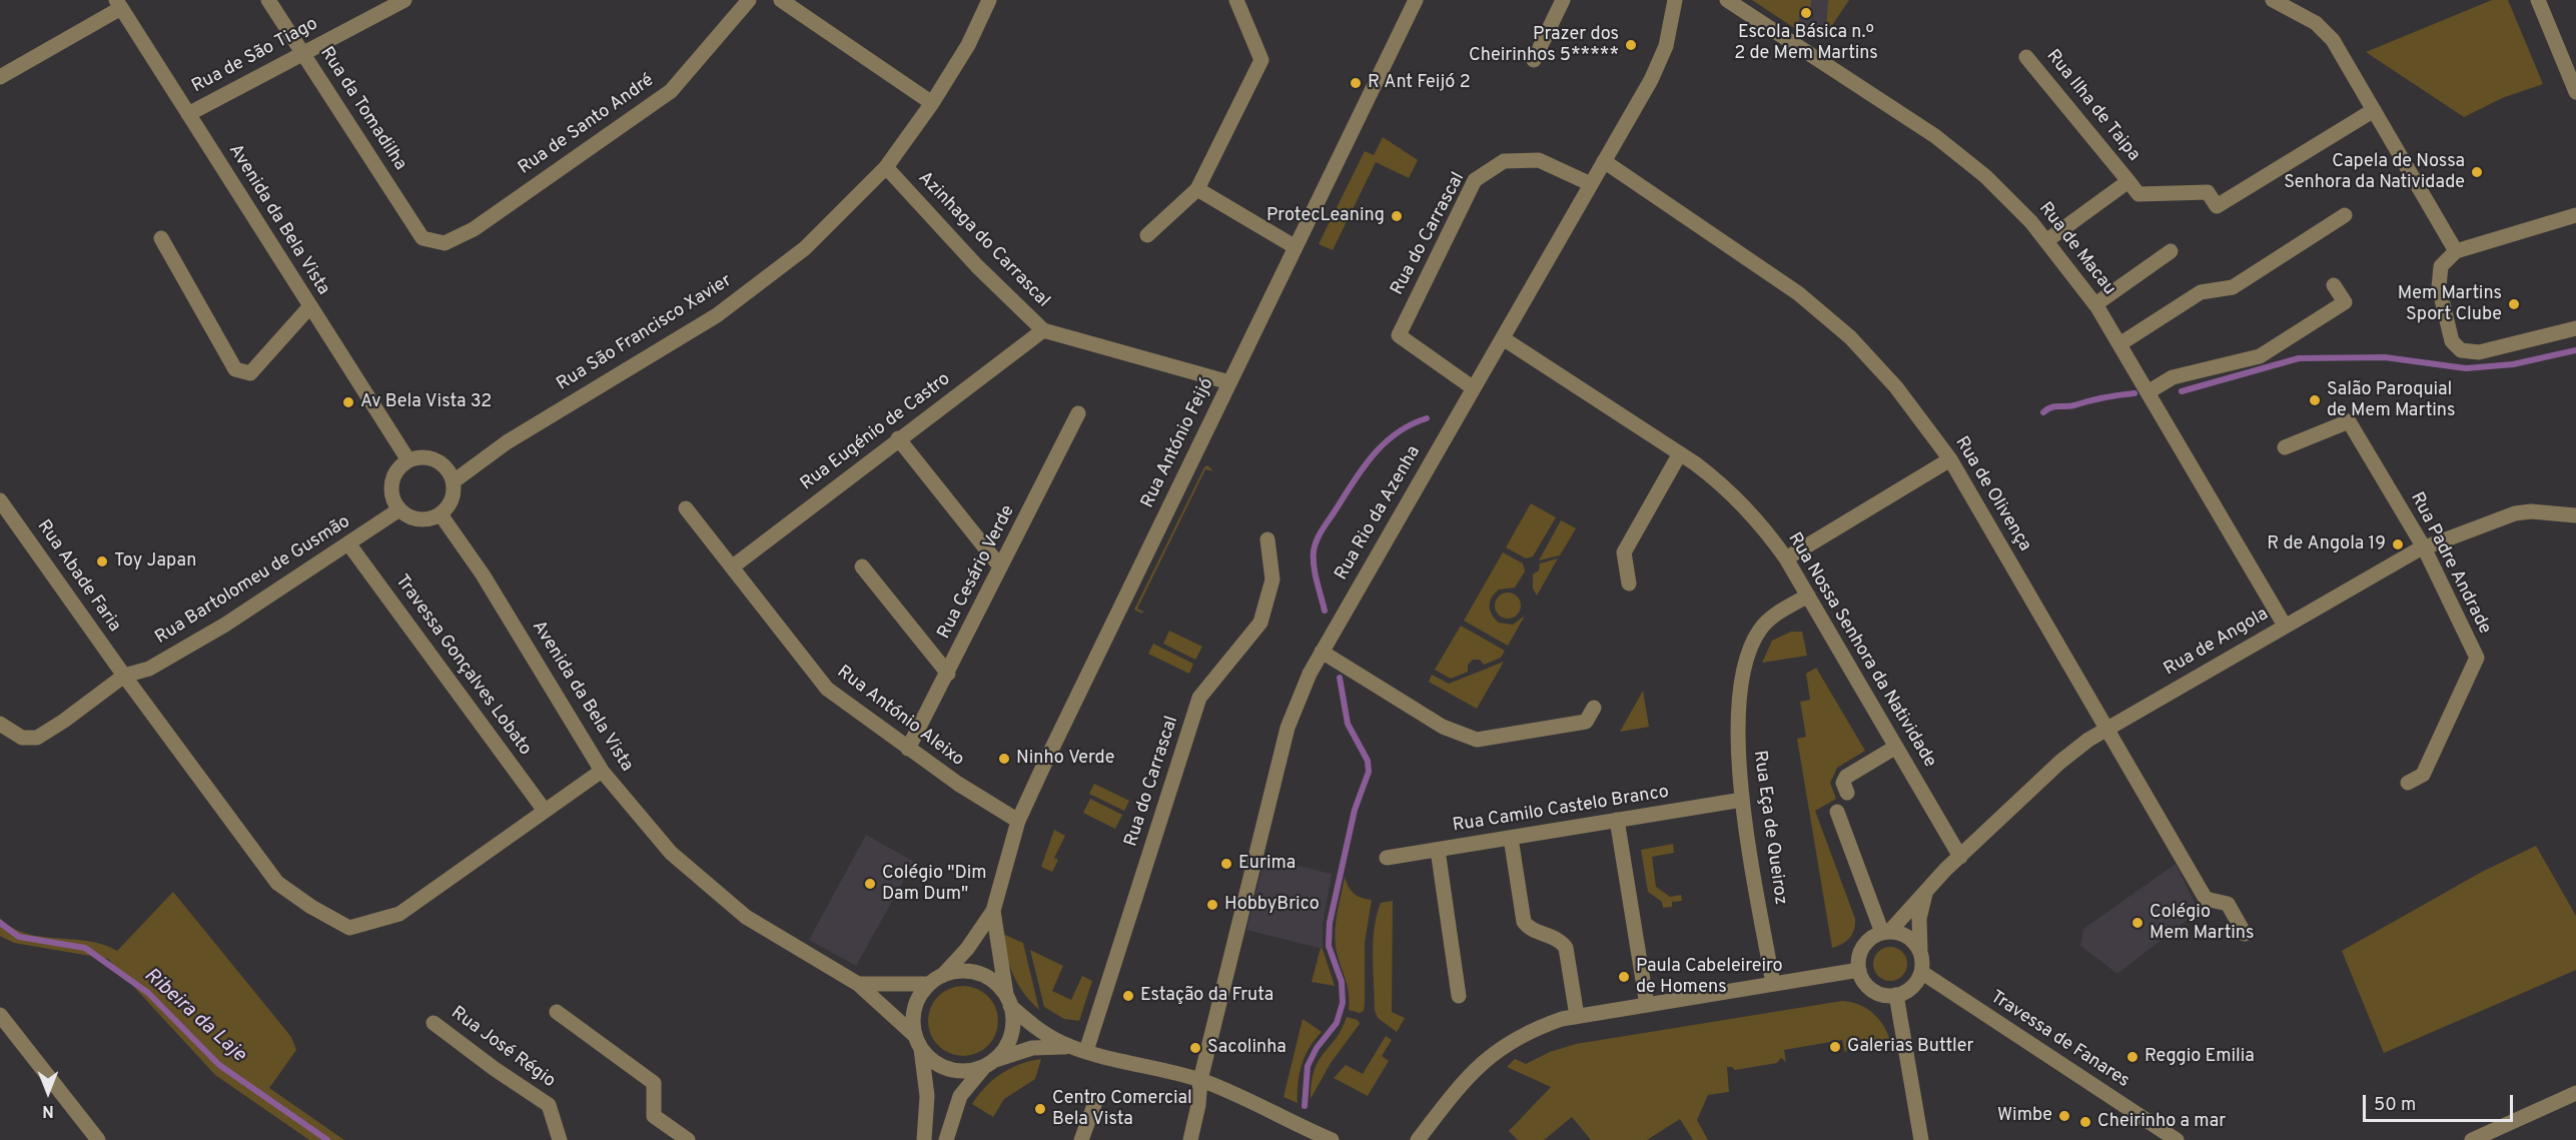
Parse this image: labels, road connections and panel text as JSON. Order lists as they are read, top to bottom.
{
  "streets": {
    "street": [
      "Rua de São Tiago",
      "Rua Ilha de Taipa",
      "Rua da Tomadilha",
      "Rua de Santo André",
      "Avenida da Bela Vista",
      "Rua do Carrascal",
      "Azinhaga do Carrascal",
      "Rua de Macau",
      "Rua São Francisco Xavier",
      "Rua Eugénio de Castro",
      "Rua António Feijó",
      "Rua de Olivença",
      "Rua Rio da Azenha",
      "Rua Padre Andrade",
      "Rua Cesário Verde",
      "Rua Abade Faria",
      "Rua Bartolomeu de Gusmão",
      "Rua de Angola",
      "Rua Nossa Senhora da Natividade",
      "Travessa Gonçalves Lobato",
      "Rua António Aleixo",
      "Rua Camilo Castelo Branco",
      "Rua Eça de Queiroz",
      "Travessa de Fanares",
      "Rua José Régio"
    ]
  },
  "crossings": [
    ["Rua de São Tiago", "Rua da Tomadilha"],
    ["Rua de São Tiago", "Avenida da Bela Vista"],
    ["Rua da Tomadilha", "Rua de Santo André"],
    ["Avenida da Bela Vista", "Rua São Francisco Xavier"],
    ["Avenida da Bela Vista", "Rua António Feijó"],
    ["Avenida da Bela Vista", "Rua Abade Faria"],
    ["Avenida da Bela Vista", "Rua Bartolomeu de Gusmão"],
    ["Rua do Carrascal", "Rua Rio da Azenha"],
    ["Azinhaga do Carrascal", "Rua São Francisco Xavier"],
    ["Azinhaga do Carrascal", "Rua Eugénio de Castro"],
    ["Azinhaga do Carrascal", "Rua António Feijó"],
    ["Rua de Macau", "Rua de Angola"],
    ["Rua São Francisco Xavier", "Rua Bartolomeu de Gusmão"],
    ["Rua Eugénio de Castro", "Rua António Aleixo"],
    ["Rua António Feijó", "Rua António Aleixo"],
    ["Rua de Olivença", "Rua Rio da Azenha"],
    ["Rua de Olivença", "Rua de Angola"],
    ["Rua Rio da Azenha", "Rua Nossa Senhora da Natividade"],
    ["Rua Padre Andrade", "Rua de Angola"],
    ["Rua Cesário Verde", "Rua António Aleixo"],
    ["Rua Abade Faria", "Rua Bartolomeu de Gusmão"],
    ["Rua Abade Faria", "Travessa Gonçalves Lobato"],
    ["Rua Bartolomeu de Gusmão", "Travessa Gonçalves Lobato"],
    ["Rua de Angola", "Rua Nossa Senhora da Natividade"],
    ["Rua de Angola", "Travessa de Fanares"],
    ["Rua Nossa Senhora da Natividade", "Rua Eça de Queiroz"],
    ["Rua Camilo Castelo Branco", "Rua Eça de Queiroz"]
  ],
  "water": ["Ribeira da Laje"],
  "places": [
    "Escola Básica n.º 2 de Mem Martins",
    "Prazer dos Cheirinhos 5*****",
    "R Ant Feijó 2",
    "Capela de Nossa Senhora da Natividade",
    "ProtecLeaning",
    "Mem Martins Sport Clube",
    "Salão Paroquial de Mem Martins",
    "Av Bela Vista 32",
    "R de Angola 19",
    "Toy Japan",
    "Ninho Verde",
    "Eurima",
    "Colégio \"Dim Dam Dum\"",
    "HobbyBrico",
    "Colégio Mem Martins",
    "Paula Cabeleireiro de Homens",
    "Estação da Fruta",
    "Galerias Buttler",
    "Sacolinha",
    "Reggio Emilia",
    "Centro Comercial Bela Vista",
    "Wimbe",
    "Cheirinho a mar"
  ],
  "scale_bar": "50 m",
  "north": "bottom"
}
